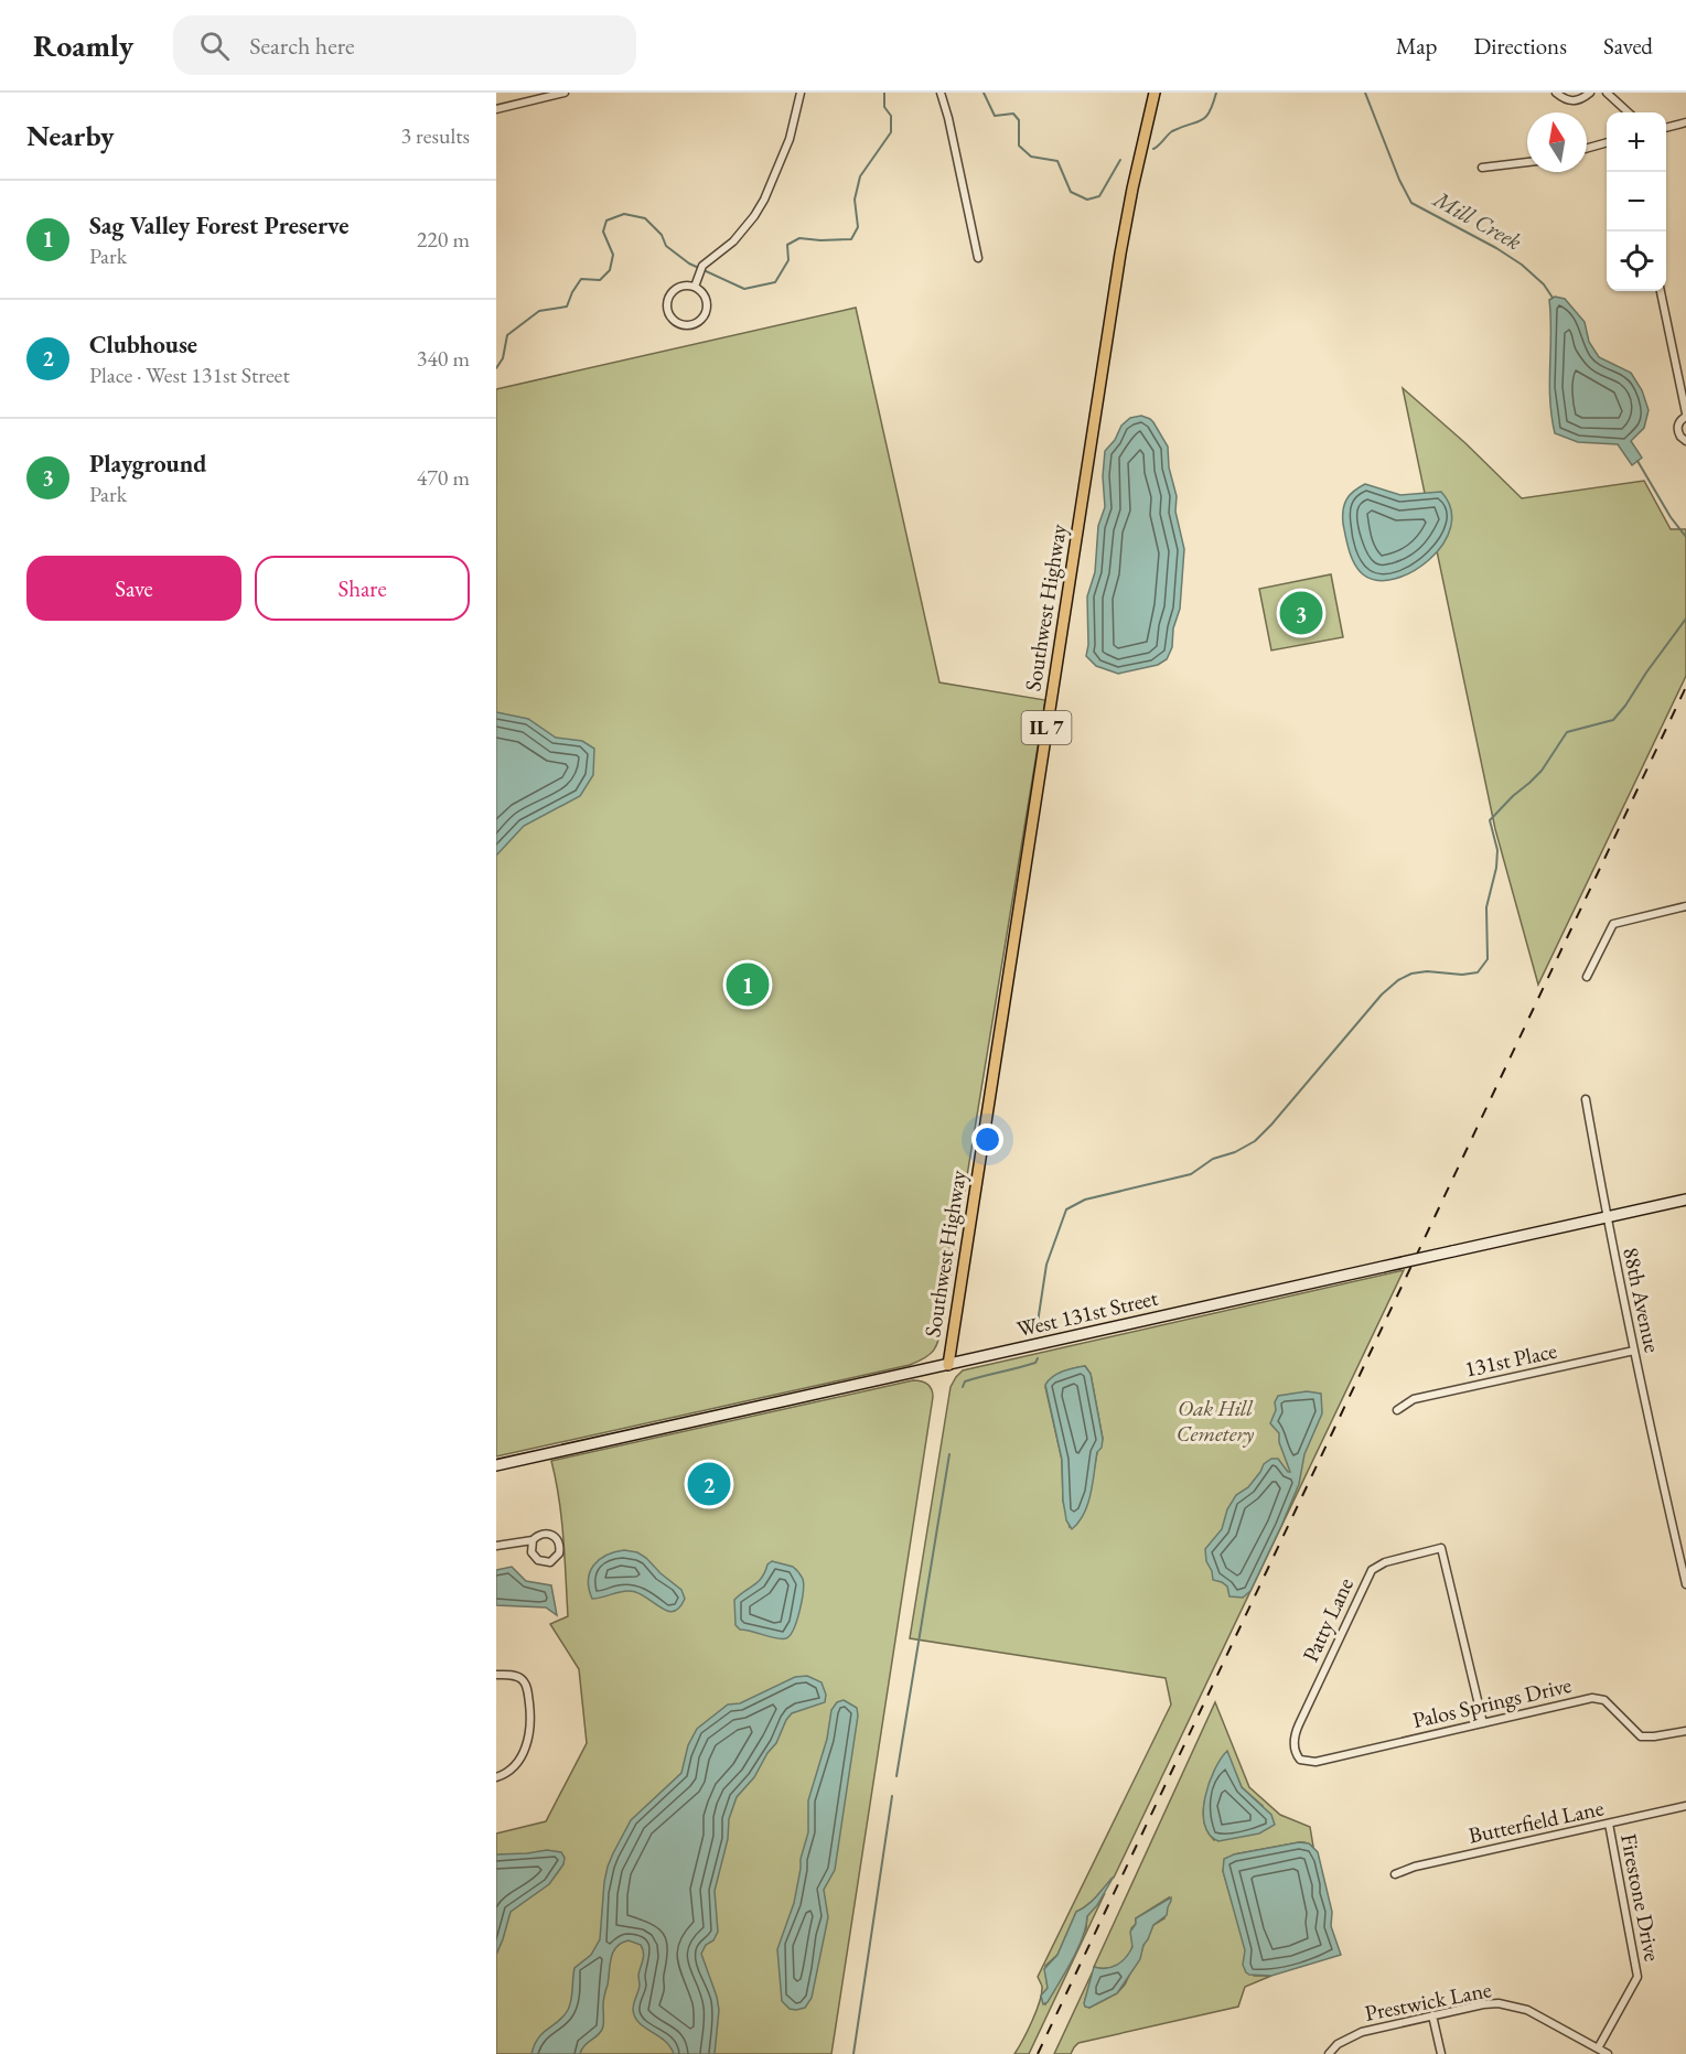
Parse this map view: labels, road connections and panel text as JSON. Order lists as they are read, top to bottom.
{
  "streets": {
    "main road": ["Southwest Highway", "IL 7"],
    "street": [
      "88th Avenue",
      "West 131st Street",
      "131st Place",
      "Patty Lane",
      "Palos Springs Drive",
      "Butterfield Lane",
      "Firestone Drive",
      "Prestwick Lane"
    ]
  },
  "crossings": [
    ["Southwest Highway", "West 131st Street"],
    ["88th Avenue", "West 131st Street"],
    ["88th Avenue", "131st Place"],
    ["Patty Lane", "Palos Springs Drive"],
    ["Butterfield Lane", "Firestone Drive"],
    ["Firestone Drive", "Prestwick Lane"]
  ],
  "water": ["Mill Creek"],
  "parks": ["Oak Hill Cemetery"],
  "north": "top",
  "page": {
    "header": "Roamly",
    "search": "Search here",
    "nav": ["Map", "Directions", "Saved"],
    "heading": ["Nearby", "3 results"],
    "map_buttons": ["+", "−"],
    "list": [
      {
        "mark": "1",
        "name": "Sag Valley Forest Preserve",
        "note": "Park",
        "value": "220 m"
      },
      {
        "mark": "2",
        "name": "Clubhouse",
        "note": "Place · West 131st Street",
        "value": "340 m"
      },
      {
        "mark": "3",
        "name": "Playground",
        "note": "Park",
        "value": "470 m"
      }
    ],
    "buttons": ["Save", "Share"],
    "pins": ["3", "1", "2"]
  }
}
